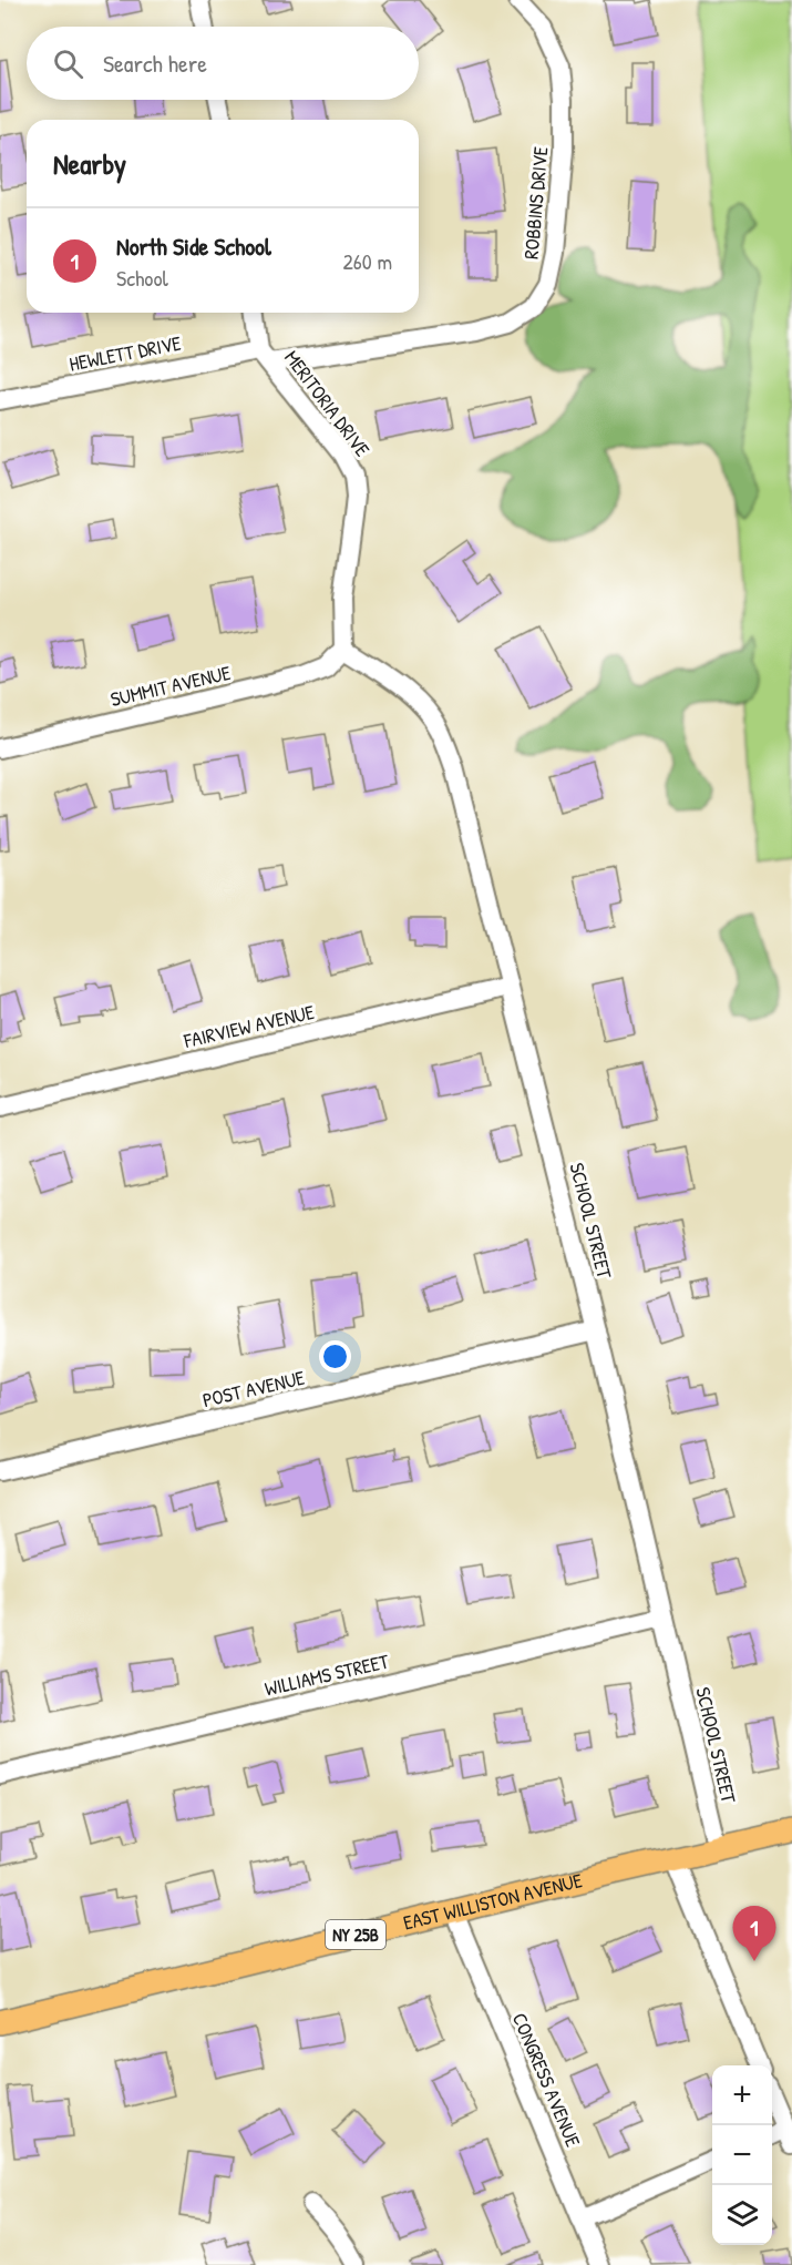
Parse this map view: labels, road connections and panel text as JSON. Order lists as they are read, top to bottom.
{
  "streets": {
    "main road": ["EAST WILLISTON AVENUE", "NY 25B"],
    "street": [
      "ROBBINS DRIVE",
      "HEWLETT DRIVE",
      "MERITORIA DRIVE",
      "SUMMIT AVENUE",
      "FAIRVIEW AVENUE",
      "SCHOOL STREET",
      "POST AVENUE",
      "WILLIAMS STREET",
      "CONGRESS AVENUE"
    ]
  },
  "crossings": [
    ["ROBBINS DRIVE", "HEWLETT DRIVE"],
    ["ROBBINS DRIVE", "MERITORIA DRIVE"],
    ["HEWLETT DRIVE", "MERITORIA DRIVE"],
    ["MERITORIA DRIVE", "SUMMIT AVENUE"],
    ["MERITORIA DRIVE", "SCHOOL STREET"],
    ["SUMMIT AVENUE", "SCHOOL STREET"],
    ["FAIRVIEW AVENUE", "SCHOOL STREET"],
    ["SCHOOL STREET", "POST AVENUE"],
    ["SCHOOL STREET", "WILLIAMS STREET"],
    ["SCHOOL STREET", "EAST WILLISTON AVENUE"],
    ["EAST WILLISTON AVENUE", "CONGRESS AVENUE"]
  ],
  "page": {
    "search": "Search here",
    "heading": "Nearby",
    "list": [
      {
        "mark": "1",
        "name": "North Side School",
        "note": "School",
        "value": "260 m"
      }
    ],
    "pins": "1",
    "map_buttons": ["+", "−"]
  }
}
